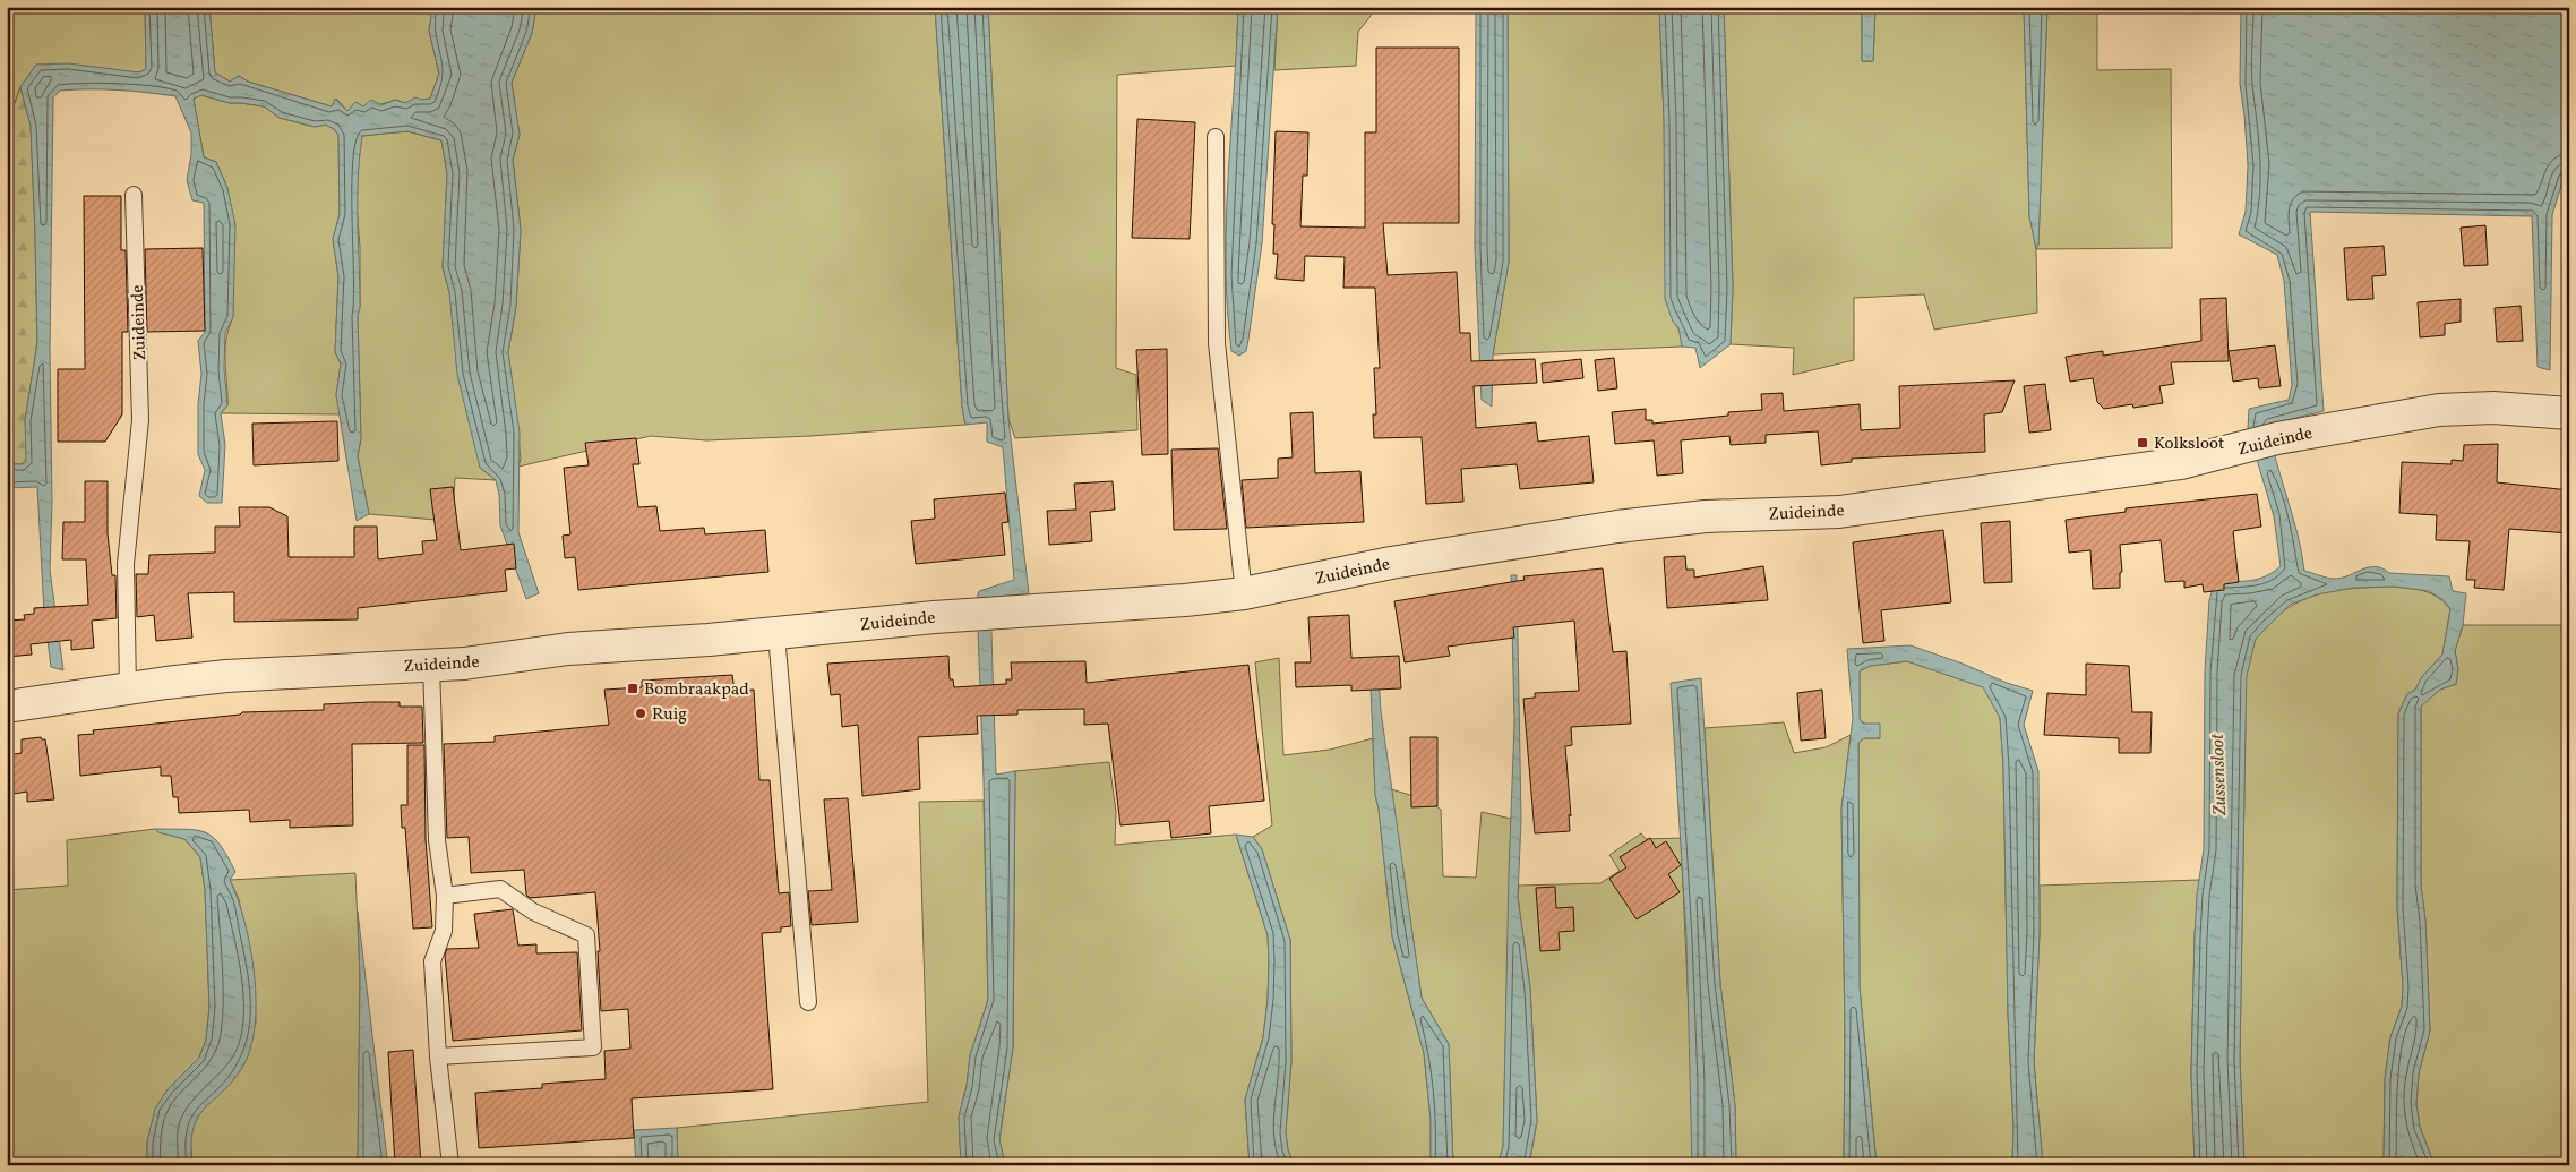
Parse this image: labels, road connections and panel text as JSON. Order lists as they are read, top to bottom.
{
  "streets": {
    "street": ["Zuideinde"]
  },
  "water": ["Zussensloot"],
  "places": {
    "transit": ["Kolksloot", "Bombraakpad"],
    "other": ["Ruig"]
  }
}
